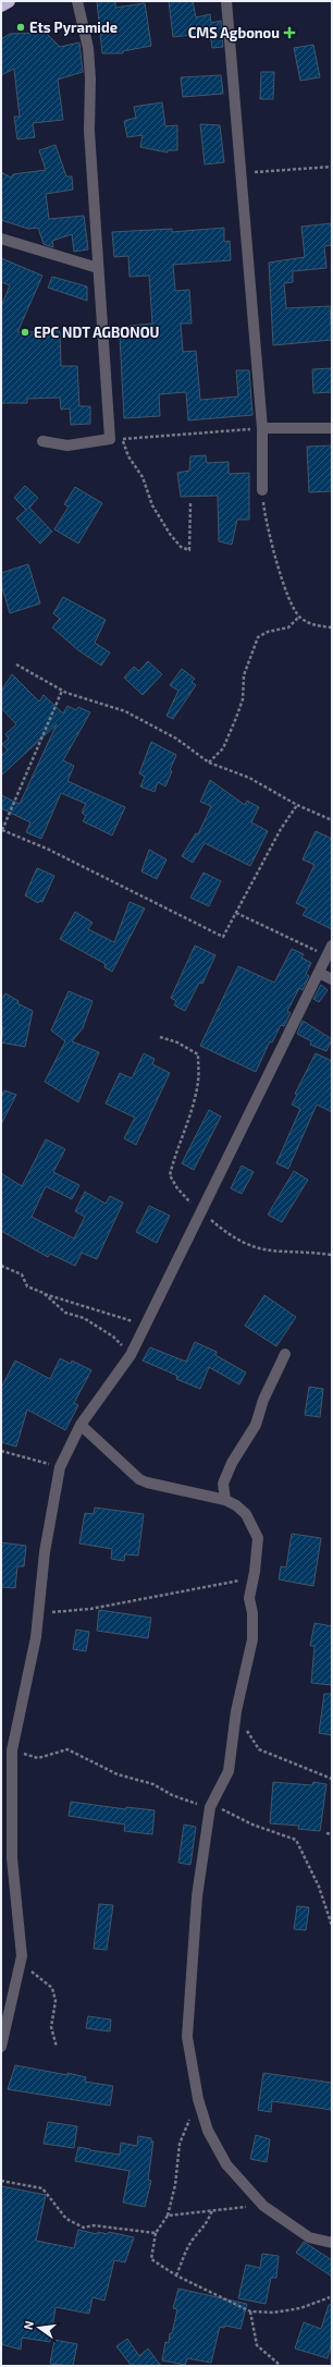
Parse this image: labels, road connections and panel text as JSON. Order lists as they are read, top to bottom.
{
  "places": {
    "other": ["Ets Pyramide", "EPC NDT AGBONOU"],
    "health": ["CMS Agbonou"]
  },
  "north": "left"
}
